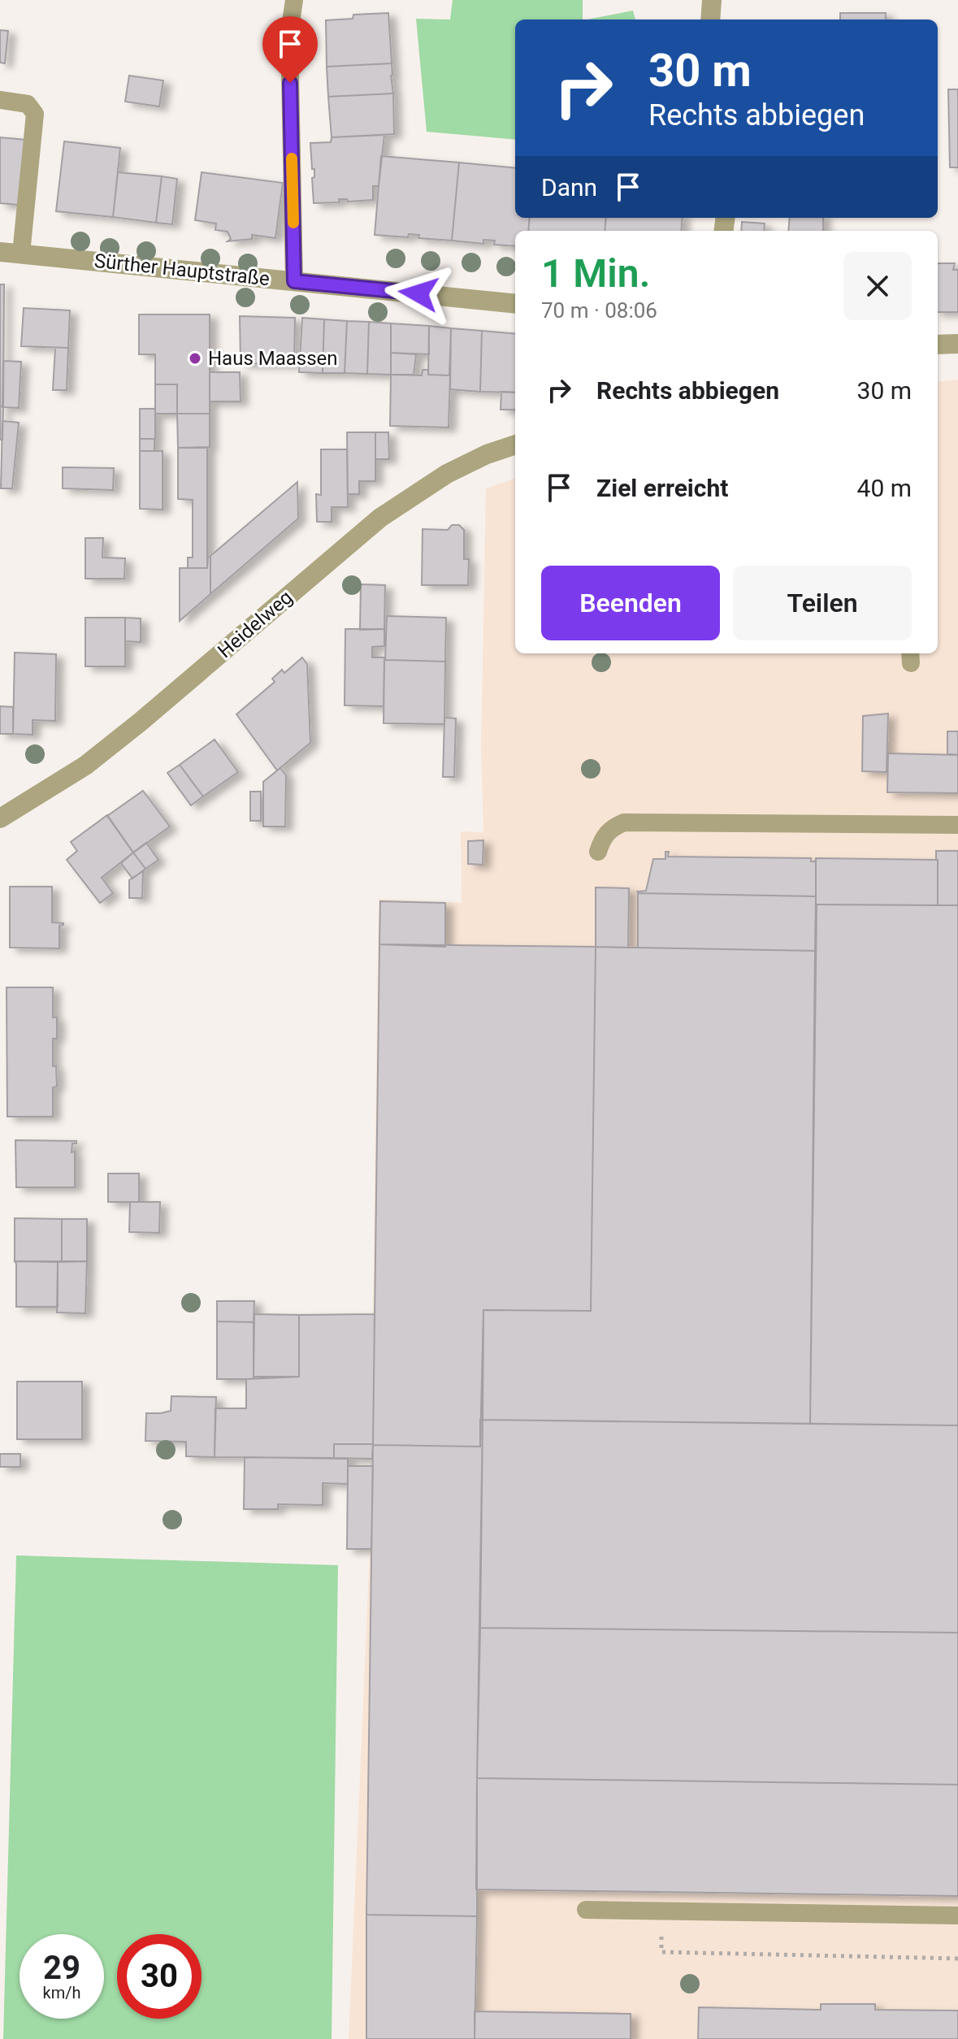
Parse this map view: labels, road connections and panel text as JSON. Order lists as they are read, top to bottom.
{
  "streets": {
    "street": ["Sürther Hauptstraße", "Heidelweg"]
  },
  "places": ["Haus Maassen"],
  "page": {
    "turn": ["30 m", "Rechts abbiegen"],
    "then": "Dann",
    "heading": ["1 Min.", "70 m · 08:06"],
    "list": [
      {
        "name": "Rechts abbiegen",
        "value": "30 m"
      },
      {
        "name": "Ziel erreicht",
        "value": "40 m"
      }
    ],
    "buttons": ["Beenden", "Teilen"],
    "speed": "29 km/h",
    "limit": "30"
  }
}
